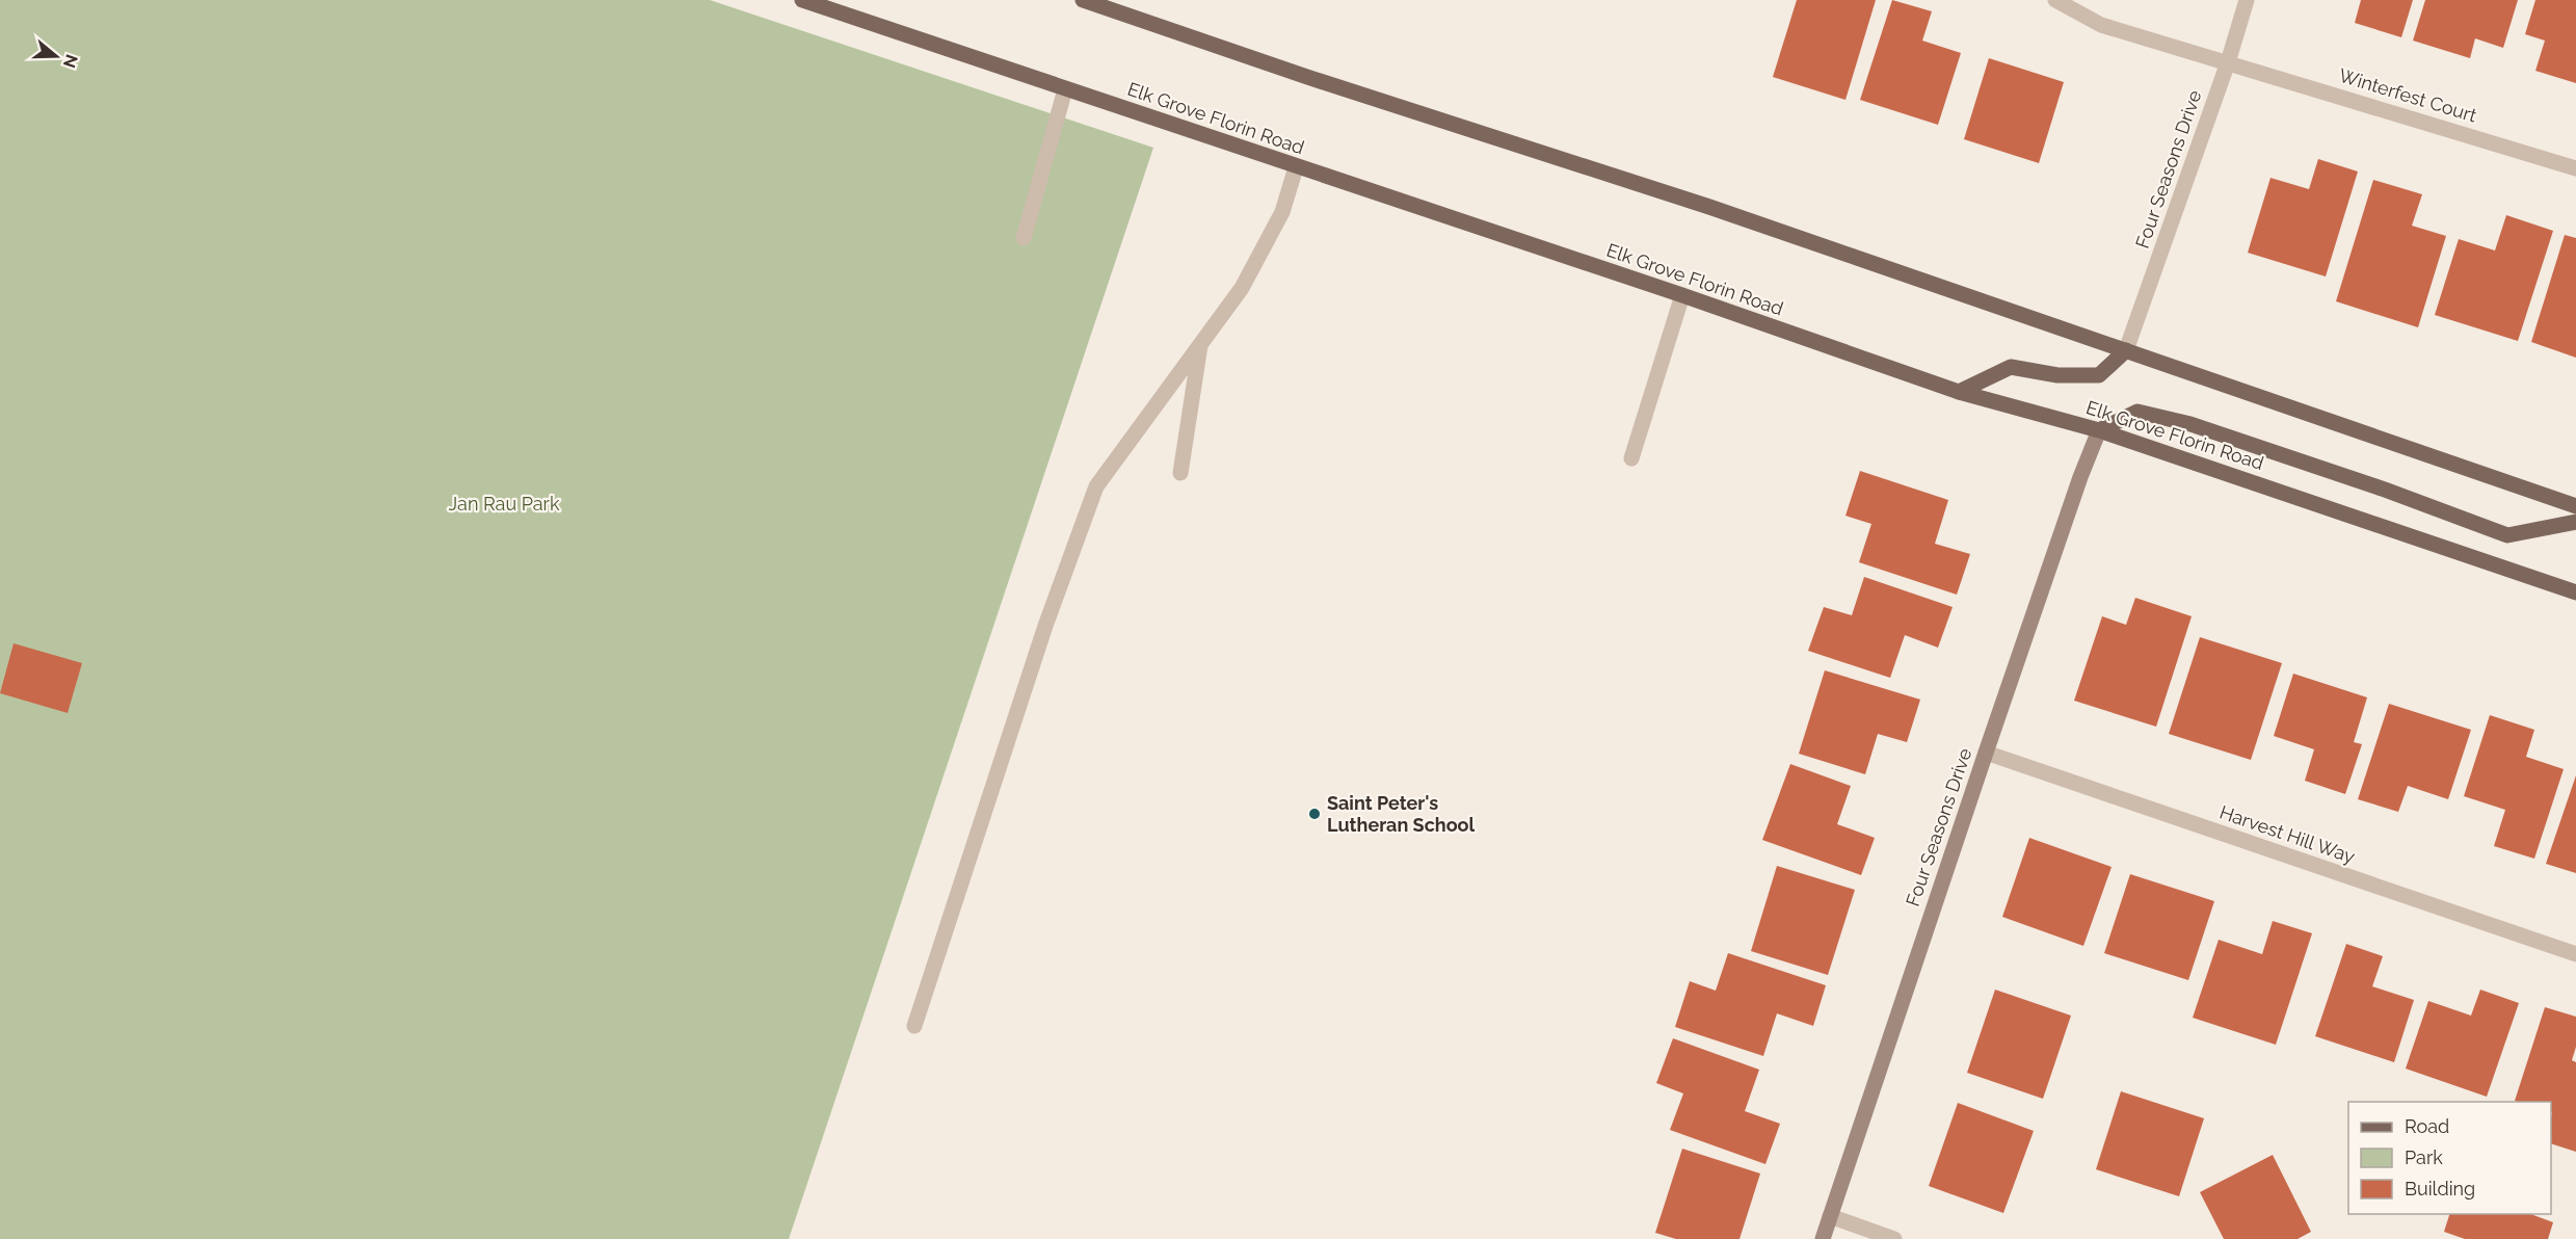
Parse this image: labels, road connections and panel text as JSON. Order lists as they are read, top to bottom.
{
  "streets": {
    "main road": ["Elk Grove Florin Road"],
    "street": ["Winterfest Court", "Four Seasons Drive", "Harvest Hill Way"]
  },
  "crossings": [
    ["Winterfest Court", "Four Seasons Drive"],
    ["Elk Grove Florin Road", "Four Seasons Drive"],
    ["Four Seasons Drive", "Harvest Hill Way"]
  ],
  "parks": ["Jan Rau Park"],
  "places": ["Saint Peter's Lutheran School"],
  "legend": ["Road", "Park", "Building"],
  "north": "right"
}
